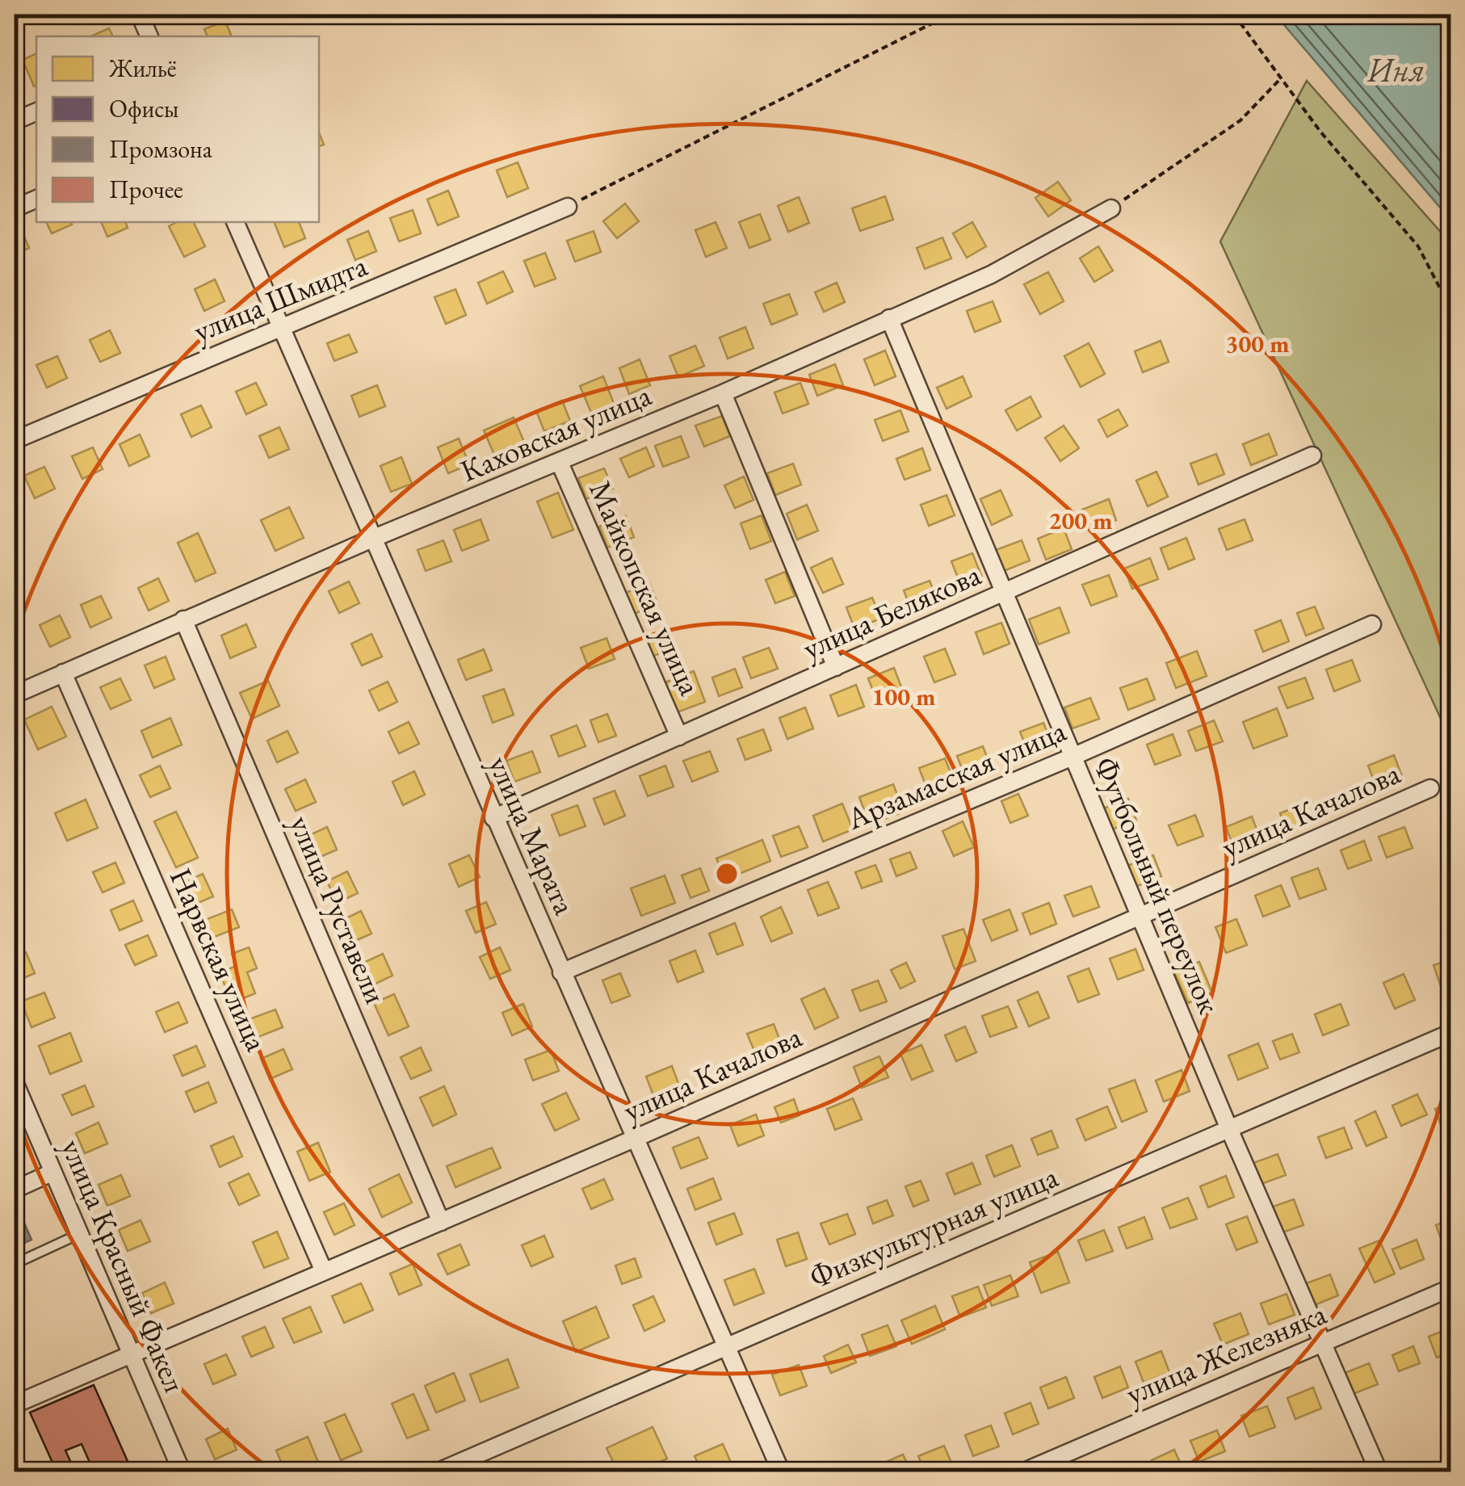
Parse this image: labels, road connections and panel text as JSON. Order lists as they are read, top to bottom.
{
  "streets": {
    "street": [
      "улица Шмидта",
      "Каховская улица",
      "Майкопская улица",
      "улица Белякова",
      "Арзамасская улица",
      "улица Качалова",
      "улица Марата",
      "Футбольный переулок",
      "улица Руставели",
      "Нарвская улица",
      "Физкультурная улица",
      "улица Красный Факел",
      "улица Железняка"
    ]
  },
  "crossings": [
    ["улица Шмидта", "улица Марата"],
    ["Каховская улица", "Майкопская улица"],
    ["Каховская улица", "улица Марата"],
    ["Каховская улица", "Футбольный переулок"],
    ["Каховская улица", "улица Руставели"],
    ["Каховская улица", "Нарвская улица"],
    ["Майкопская улица", "улица Белякова"],
    ["улица Белякова", "улица Марата"],
    ["улица Белякова", "Футбольный переулок"],
    ["Арзамасская улица", "улица Марата"],
    ["Арзамасская улица", "Футбольный переулок"],
    ["улица Качалова", "улица Марата"],
    ["улица Качалова", "Футбольный переулок"],
    ["улица Качалова", "улица Руставели"],
    ["улица Качалова", "Нарвская улица"],
    ["улица Качалова", "улица Красный Факел"],
    ["улица Марата", "Физкультурная улица"],
    ["Футбольный переулок", "Физкультурная улица"],
    ["Футбольный переулок", "улица Железняка"]
  ],
  "water": ["Иня"],
  "legend": [
    "Жильё",
    "Офисы",
    "Промзона",
    "Прочее"
  ],
  "rings": ["300 m", "200 m", "100 m"]
}
